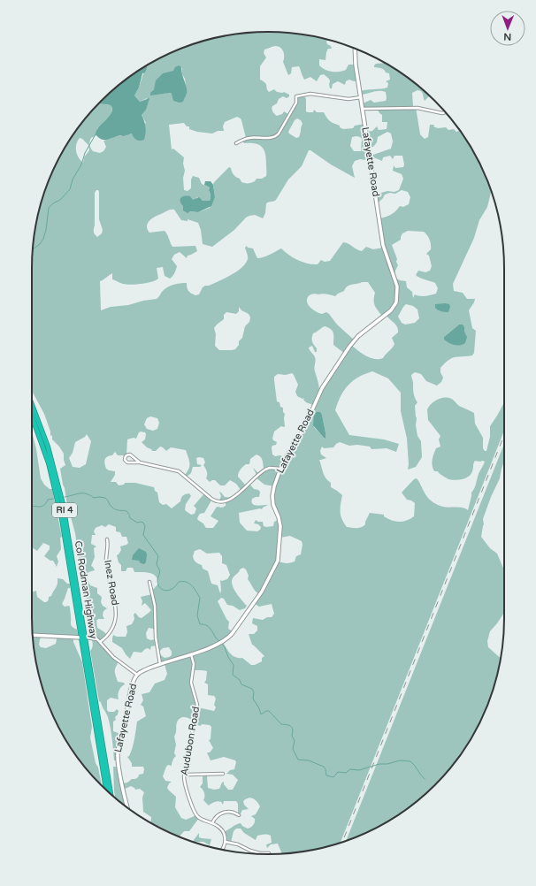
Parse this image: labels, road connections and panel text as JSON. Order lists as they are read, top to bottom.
{
  "streets": {
    "highway": ["RI 4", "Col Rodman Highway"],
    "street": ["Lafayette Road", "Inez Road", "Audubon Road"]
  },
  "crossings": [
    ["Lafayette Road", "Audubon Road"]
  ],
  "north": "bottom"
}
